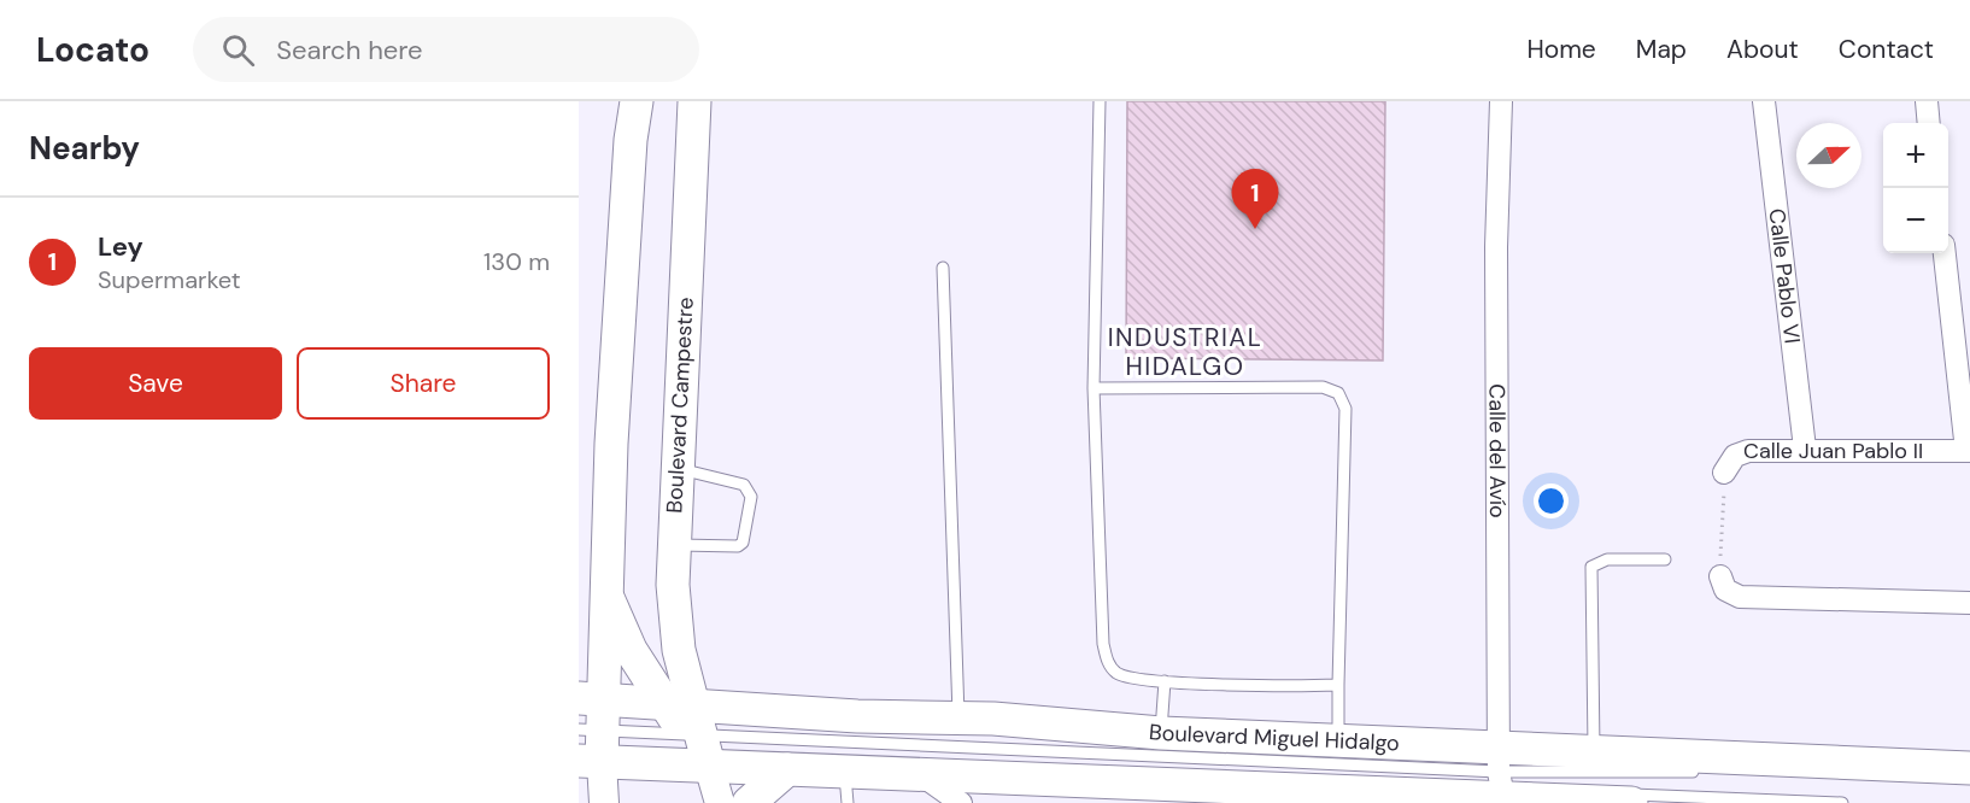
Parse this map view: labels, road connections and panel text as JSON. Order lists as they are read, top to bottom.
{
  "streets": {
    "main road": ["Boulevard Campestre", "Boulevard Miguel Hidalgo"],
    "street": ["Calle Pablo VI", "Calle del Avío", "Calle Juan Pablo II"]
  },
  "crossings": [
    ["Calle Pablo VI", "Calle Juan Pablo II"],
    ["Boulevard Campestre", "Boulevard Miguel Hidalgo"],
    ["Calle del Avío", "Boulevard Miguel Hidalgo"]
  ],
  "districts": ["INDUSTRIAL HIDALGO"],
  "north": "right",
  "page": {
    "header": "Locato",
    "search": "Search here",
    "nav": [
      "Home",
      "Map",
      "About",
      "Contact"
    ],
    "heading": "Nearby",
    "map_buttons": ["+", "−"],
    "pins": "1",
    "list": [
      {
        "mark": "1",
        "name": "Ley",
        "note": "Supermarket",
        "value": "130 m"
      }
    ],
    "buttons": ["Save", "Share"]
  }
}
